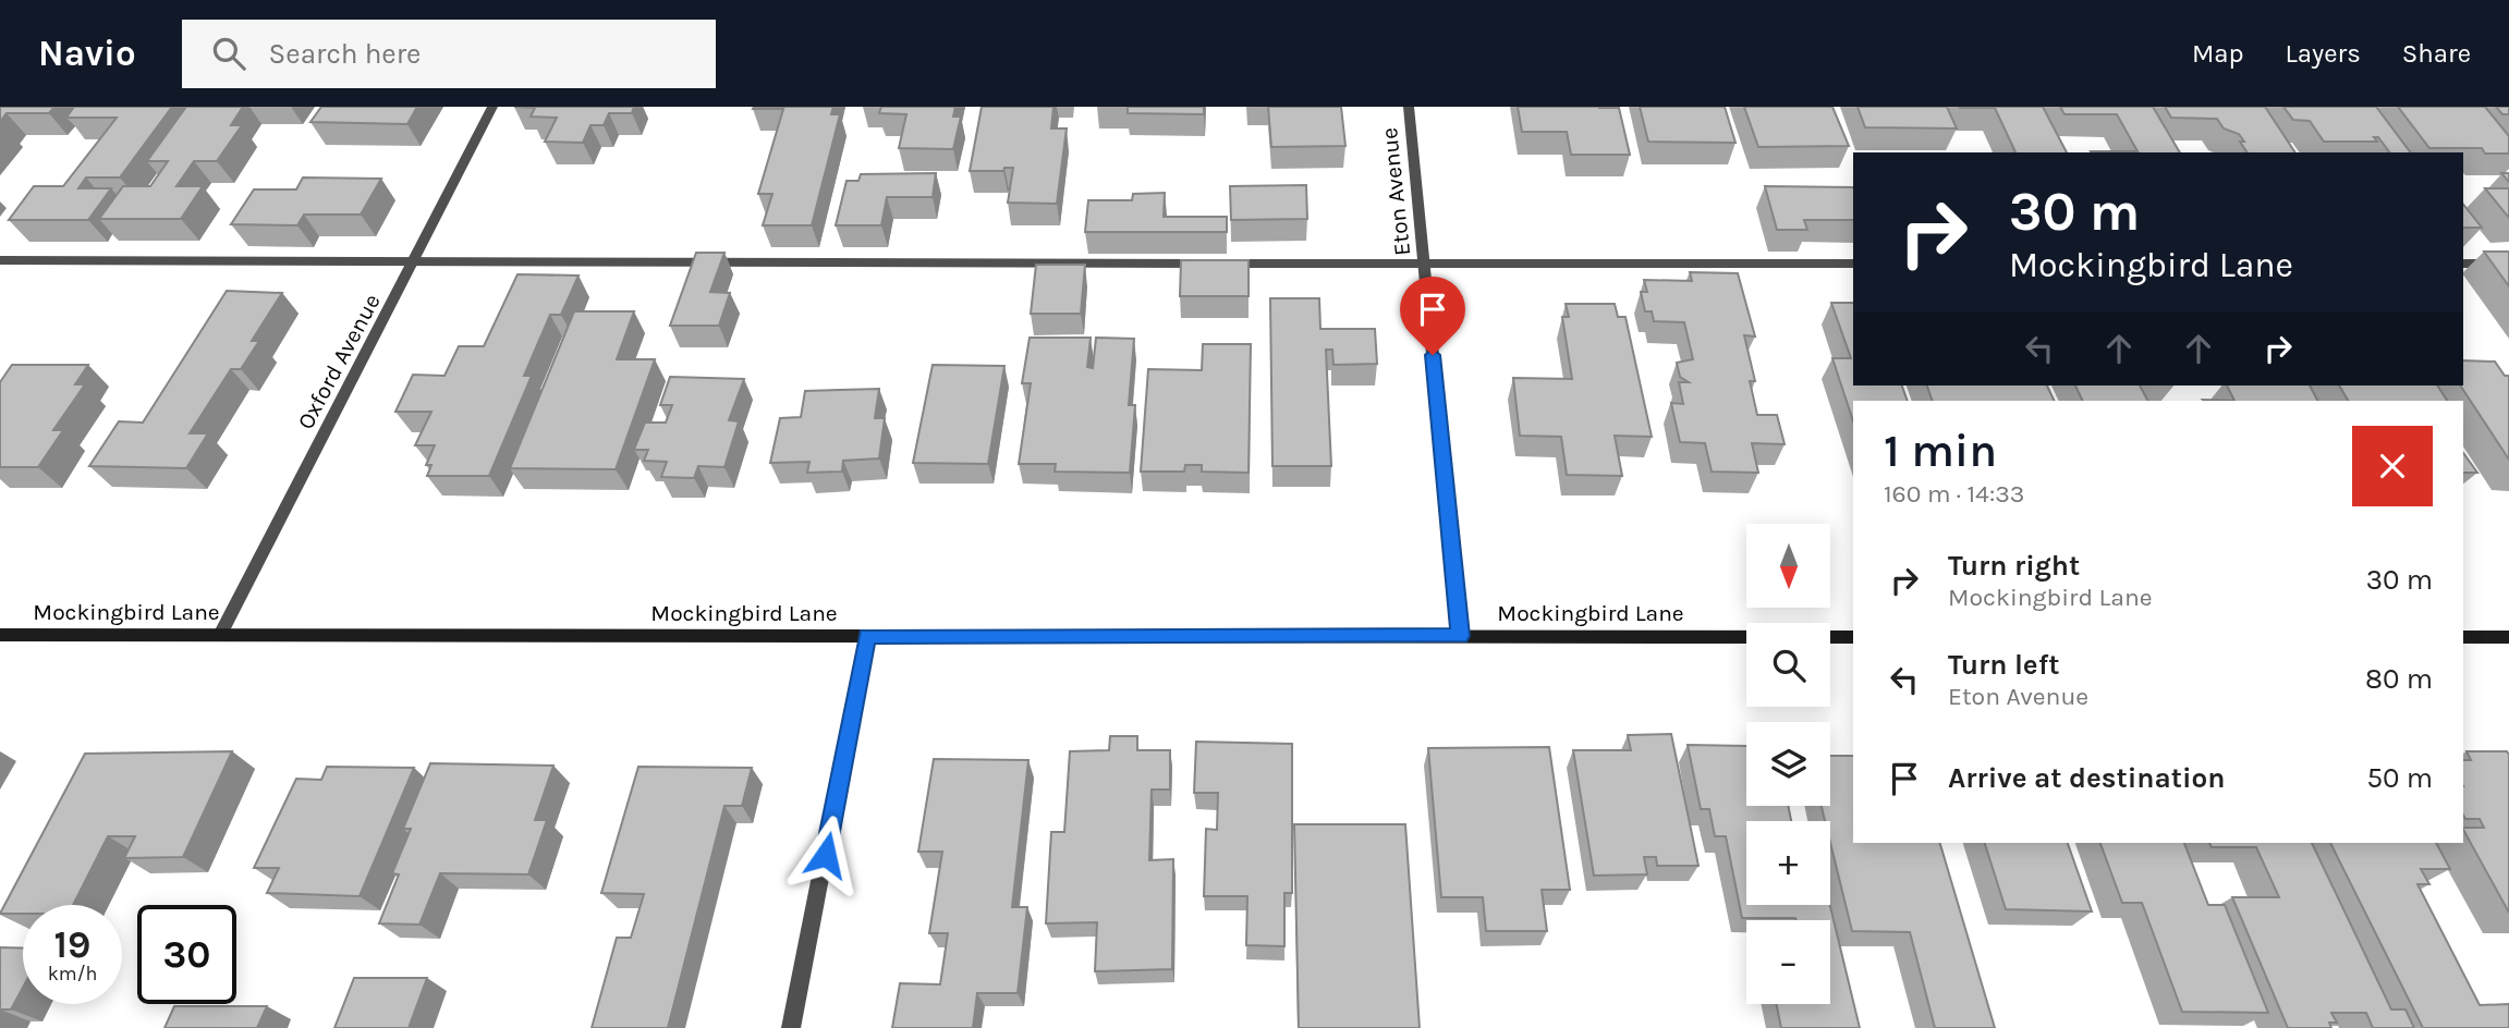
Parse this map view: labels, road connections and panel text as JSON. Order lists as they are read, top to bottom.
{
  "streets": {
    "main road": ["Mockingbird Lane"],
    "street": ["Eton Avenue", "Oxford Avenue"]
  },
  "crossings": [
    ["Eton Avenue", "Mockingbird Lane"],
    ["Oxford Avenue", "Mockingbird Lane"]
  ],
  "north": "bottom",
  "page": {
    "header": "Navio",
    "search": "Search here",
    "nav": ["Map", "Layers", "Share"],
    "turn": ["30 m", "Mockingbird Lane"],
    "heading": ["1 min", "160 m · 14:33"],
    "map_buttons": ["+", "−"],
    "list": [
      {
        "name": "Turn right",
        "note": "Mockingbird Lane",
        "value": "30 m"
      },
      {
        "name": "Turn left",
        "note": "Eton Avenue",
        "value": "80 m"
      },
      {
        "name": "Arrive at destination",
        "value": "50 m"
      }
    ],
    "speed": "19 km/h",
    "limit": "30"
  }
}
